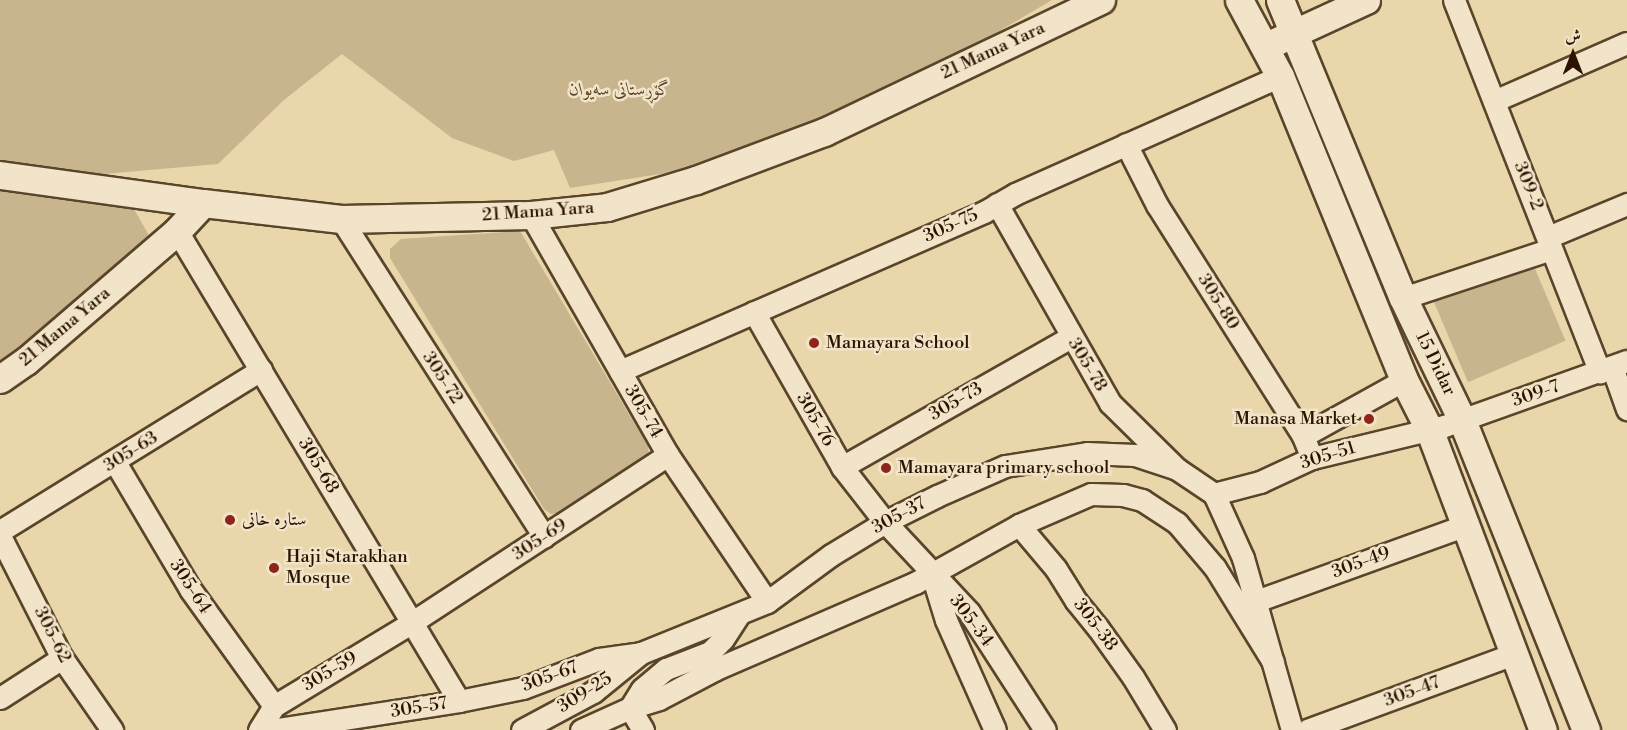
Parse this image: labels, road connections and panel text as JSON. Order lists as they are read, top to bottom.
{
  "streets": {
    "street": [
      "21 Mama Yara",
      "309-2",
      "305-75",
      "305-80",
      "15 Didar",
      "305-78",
      "305-72",
      "309-7",
      "305-73",
      "305-74",
      "305-76",
      "305-63",
      "305-51",
      "305-68",
      "305-37",
      "305-69",
      "305-49",
      "305-64",
      "305-34",
      "305-38",
      "305-62",
      "305-59",
      "305-67",
      "305-47",
      "309-25",
      "305-57"
    ]
  },
  "crossings": [
    ["21 Mama Yara", "305-72"],
    ["21 Mama Yara", "305-74"],
    ["21 Mama Yara", "305-68"],
    ["309-2", "309-7"],
    ["305-75", "305-80"],
    ["305-75", "15 Didar"],
    ["305-75", "305-78"],
    ["305-75", "305-74"],
    ["305-75", "305-76"],
    ["305-80", "305-51"],
    ["15 Didar", "309-7"],
    ["15 Didar", "305-51"],
    ["15 Didar", "305-49"],
    ["15 Didar", "305-47"],
    ["305-78", "305-73"],
    ["305-78", "305-51"],
    ["305-78", "305-37"],
    ["305-72", "305-69"],
    ["309-7", "305-51"],
    ["305-73", "305-76"],
    ["305-74", "305-37"],
    ["305-74", "305-69"],
    ["305-76", "305-37"],
    ["305-76", "305-34"],
    ["305-63", "305-68"],
    ["305-63", "305-64"],
    ["305-68", "305-69"],
    ["305-68", "305-59"],
    ["305-68", "305-67"],
    ["305-68", "305-57"],
    ["305-37", "305-34"],
    ["305-37", "305-67"],
    ["305-37", "309-25"],
    ["305-69", "305-59"],
    ["305-64", "305-59"],
    ["305-67", "309-25"],
    ["305-67", "305-57"]
  ],
  "parks": ["گۆڕستانی سەیوان"],
  "places": [
    "Mamayara School",
    "Manasa Market",
    "Mamayara primary school",
    "ستاره خانی",
    "Haji Starakhan Mosque"
  ],
  "north": "top"
}
